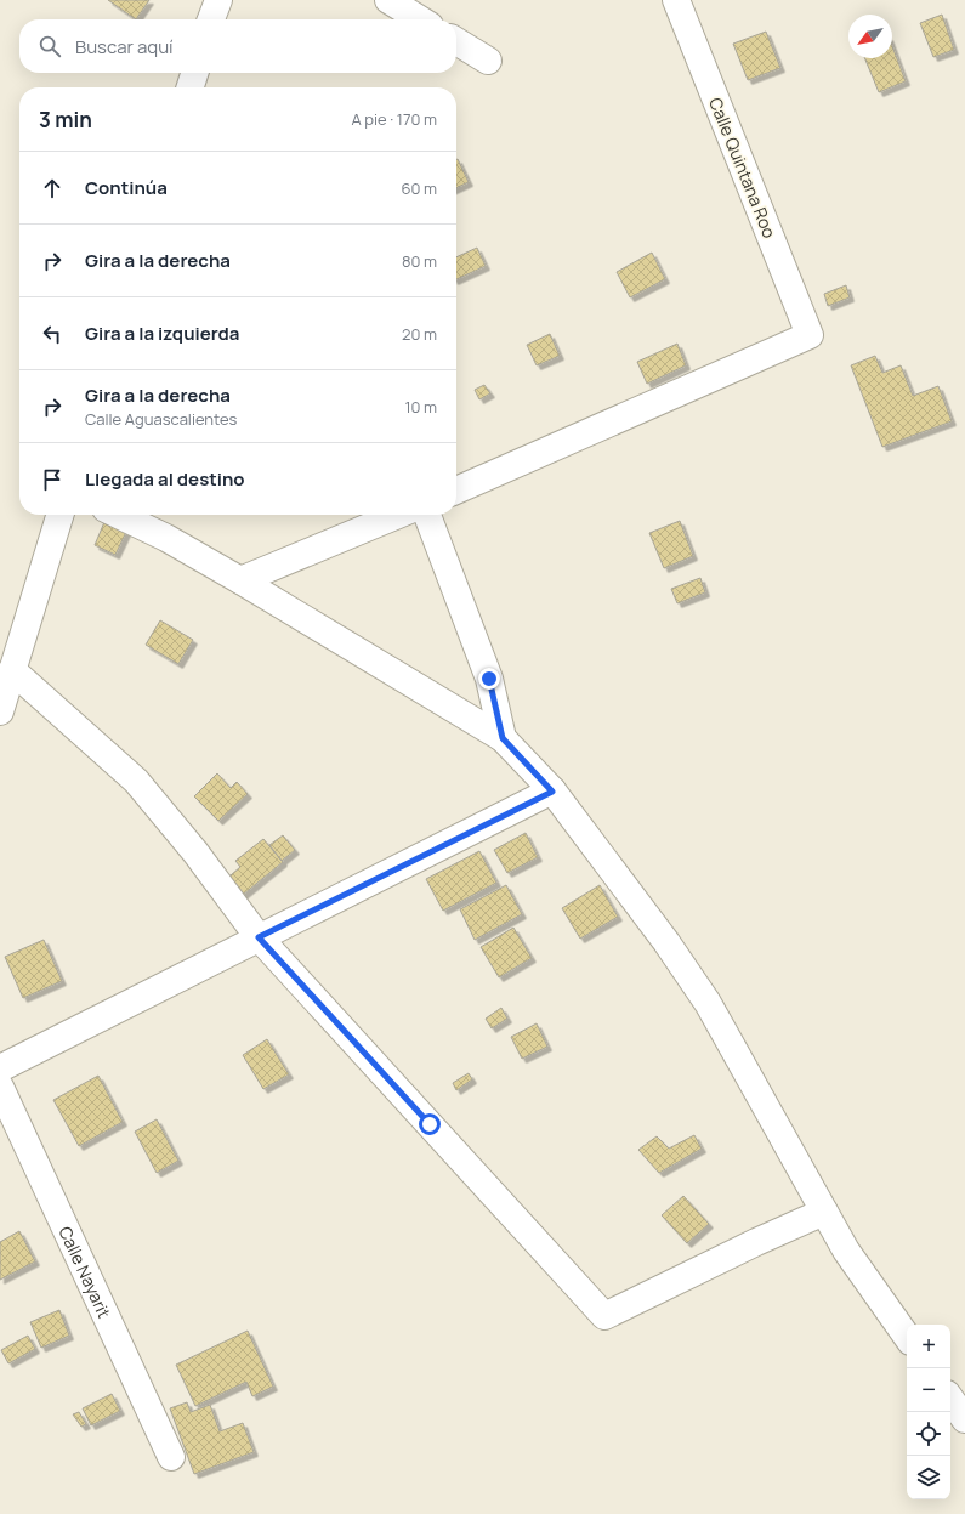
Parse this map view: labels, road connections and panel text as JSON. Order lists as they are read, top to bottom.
{
  "streets": {
    "street": ["Calle Quintana Roo", "Calle Nayarit"]
  },
  "north": "bottom left",
  "page": {
    "search": "Buscar aquí",
    "heading": ["3 min", "A pie · 170 m"],
    "list": [
      ["Continúa", "60 m"],
      ["Gira a la derecha", "80 m"],
      ["Gira a la izquierda", "20 m"],
      ["Gira a la derecha", "Calle Aguascalientes", "10 m"],
      "Llegada al destino"
    ],
    "map_buttons": ["+", "−"]
  }
}
